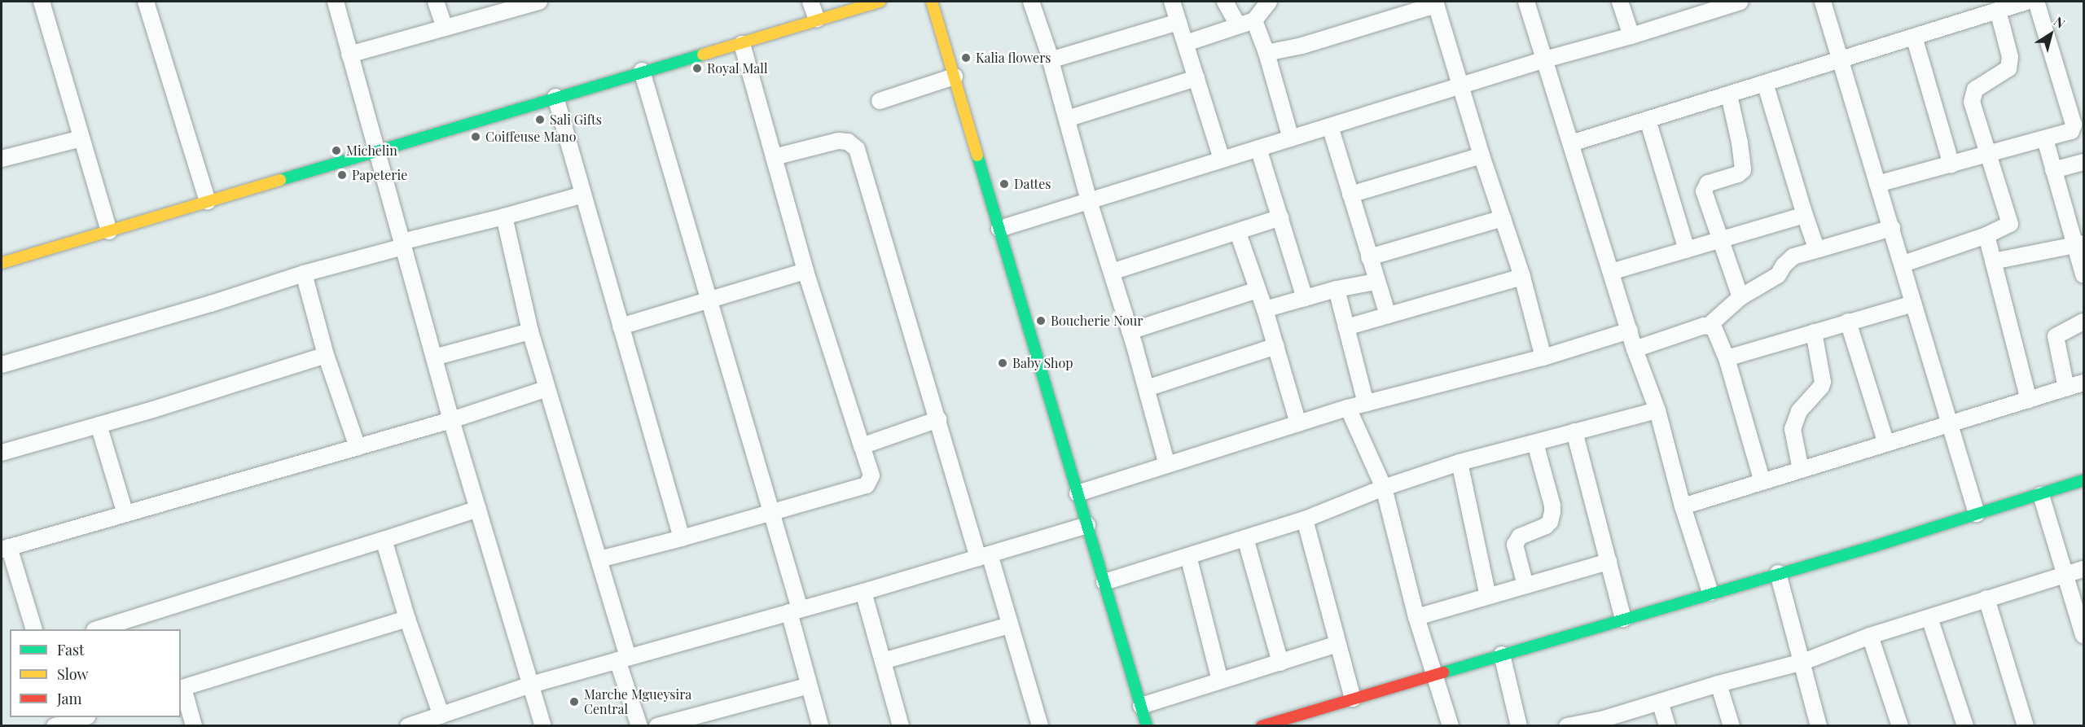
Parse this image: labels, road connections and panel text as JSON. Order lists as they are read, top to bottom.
{
  "places": [
    "Kalia flowers",
    "Royal Mall",
    "Sali Gifts",
    "Coiffeuse Mano",
    "Michelin",
    "Papeterie",
    "Dattes",
    "Boucherie Nour",
    "Baby Shop",
    "Marche Mgueysira Central"
  ],
  "legend": ["Fast", "Slow", "Jam"],
  "north": "top right"
}
